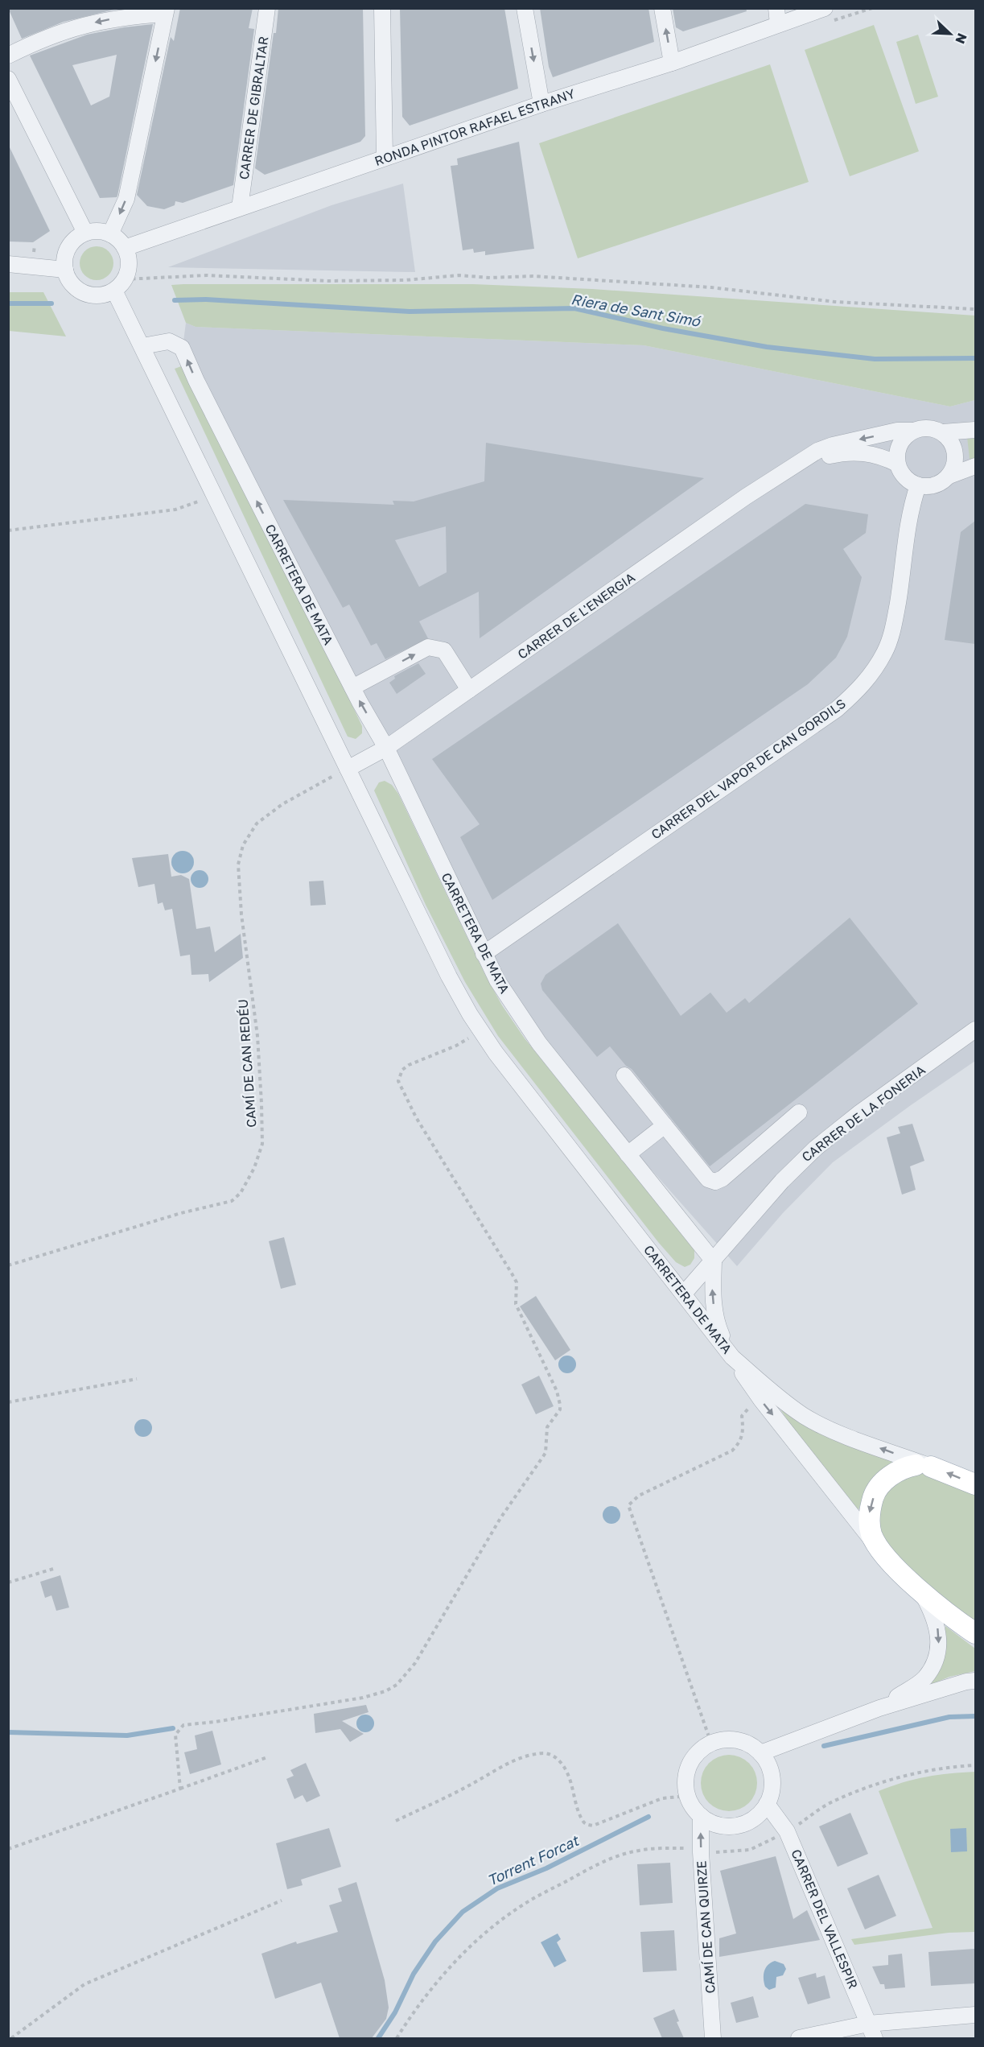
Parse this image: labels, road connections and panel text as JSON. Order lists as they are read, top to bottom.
{
  "streets": {
    "street": [
      "CARRER DE GIBRALTAR",
      "RONDA PINTOR RAFAEL ESTRANY",
      "CARRETERA DE MATA",
      "CARRER DE L'ENERGIA",
      "CARRER DEL VAPOR DE CAN GORDILS",
      "CARRER DE LA FONERIA",
      "CARRER DEL VALLESPIR",
      "CAMÍ DE CAN QUIRZE"
    ],
    "path": ["CAMÍ DE CAN REDÉU"]
  },
  "crossings": [
    ["CARRER DE GIBRALTAR", "RONDA PINTOR RAFAEL ESTRANY"],
    ["RONDA PINTOR RAFAEL ESTRANY", "CARRETERA DE MATA"],
    ["CARRETERA DE MATA", "CARRER DE L'ENERGIA"],
    ["CARRETERA DE MATA", "CARRER DEL VAPOR DE CAN GORDILS"],
    ["CARRETERA DE MATA", "CAMÍ DE CAN REDÉU"],
    ["CARRETERA DE MATA", "CARRER DE LA FONERIA"],
    ["CARRER DE L'ENERGIA", "CARRER DEL VAPOR DE CAN GORDILS"],
    ["CARRER DE L'ENERGIA", "CAMÍ DE CAN REDÉU"],
    ["CARRER DEL VALLESPIR", "CAMÍ DE CAN QUIRZE"]
  ],
  "water": ["Riera de Sant Simó", "Torrent Forcat"],
  "north": "bottom right"
}
